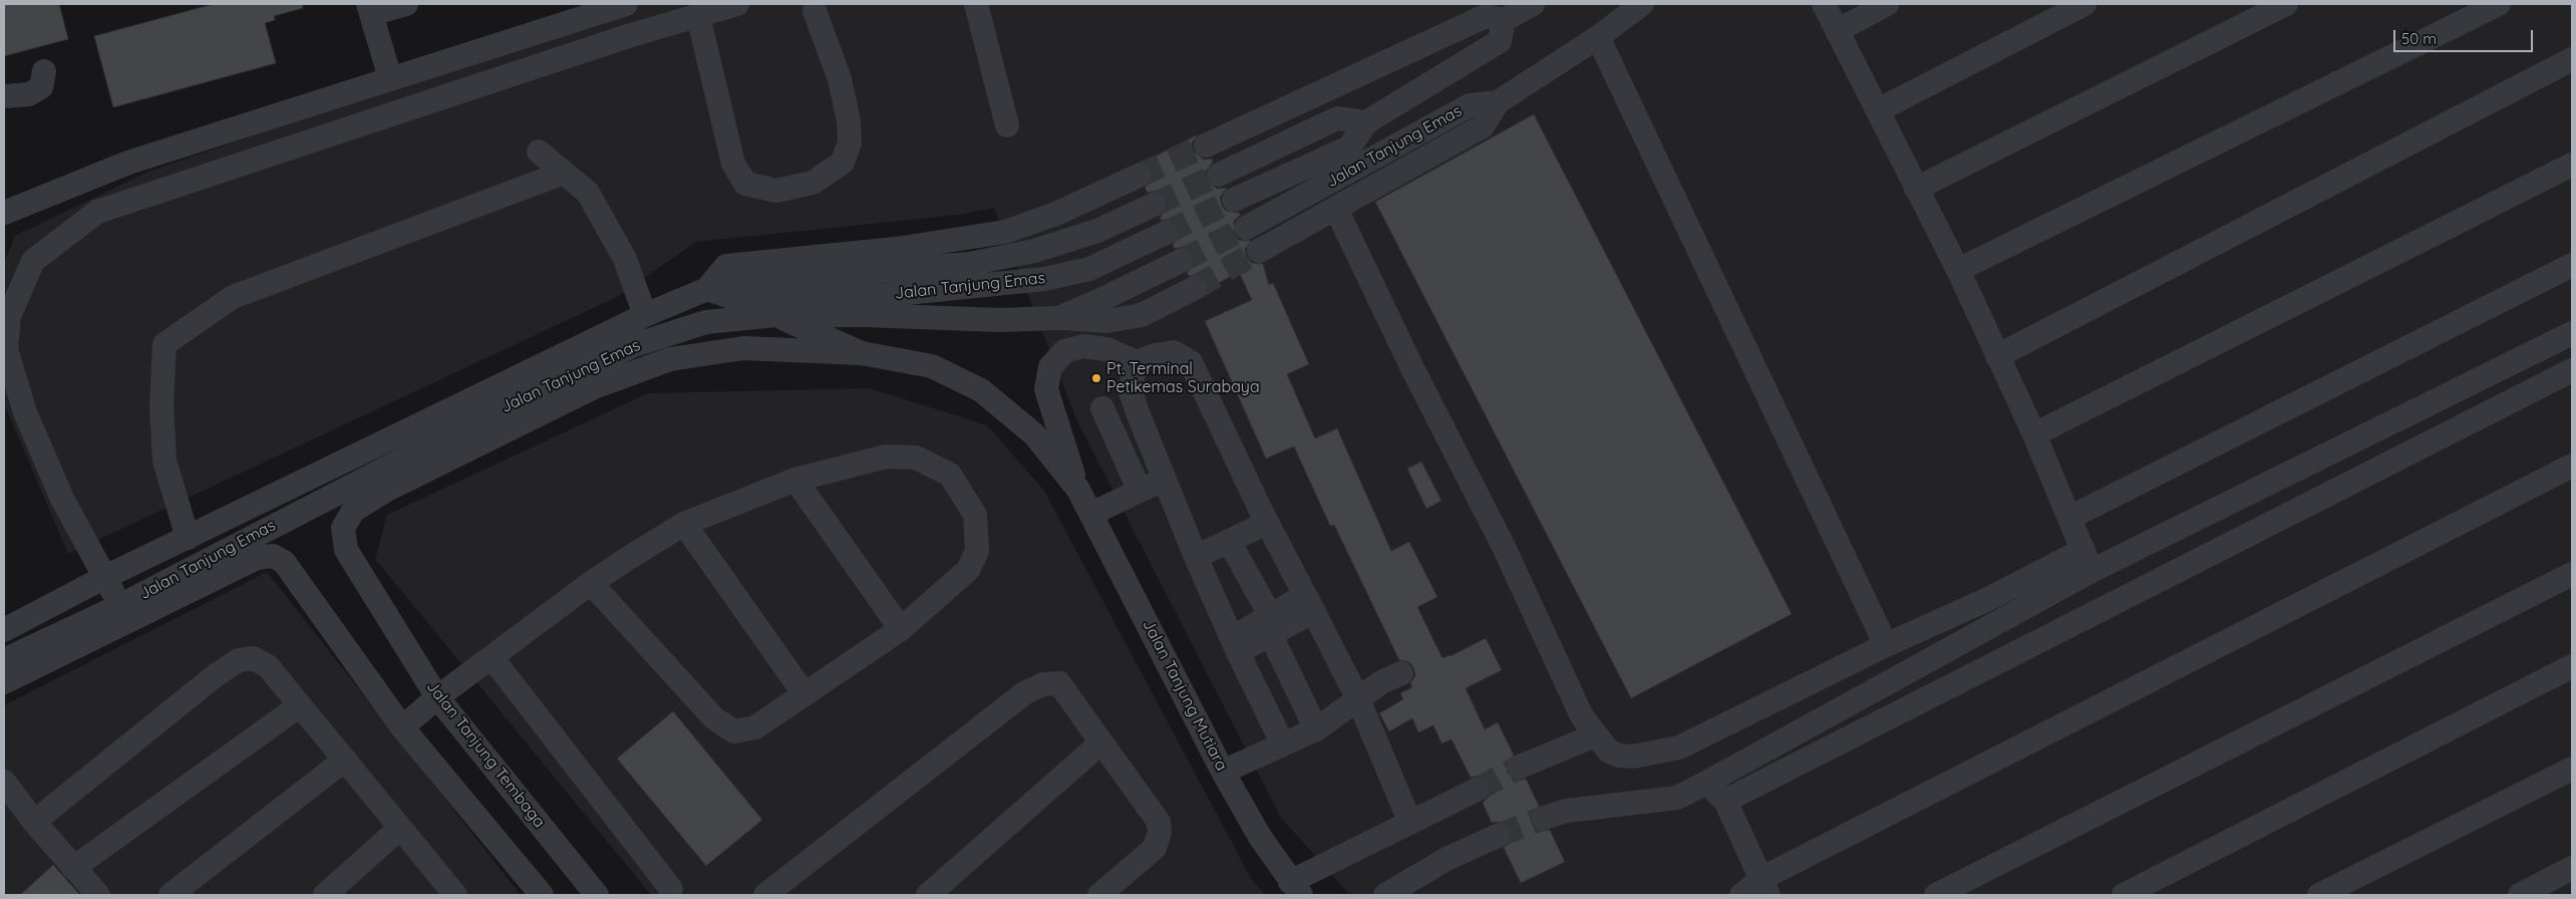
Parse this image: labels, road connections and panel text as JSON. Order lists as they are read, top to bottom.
{
  "streets": {
    "lane": ["Jalan Tanjung Emas", "Jalan Tanjung Mutiara", "Jalan Tanjung Tembaga"]
  },
  "crossings": [
    ["Jalan Tanjung Emas", "Jalan Tanjung Mutiara"],
    ["Jalan Tanjung Mutiara", "Jalan Tanjung Tembaga"]
  ],
  "places": ["Pt. Terminal Petikemas Surabaya"],
  "scale_bar": "50 m"
}
